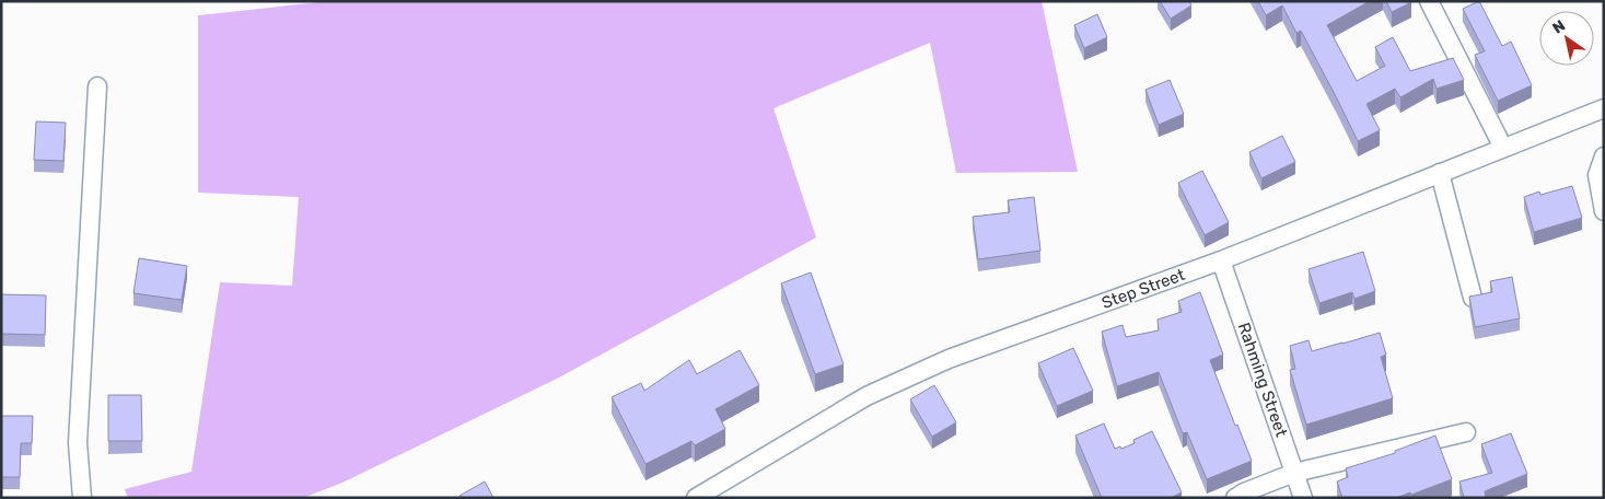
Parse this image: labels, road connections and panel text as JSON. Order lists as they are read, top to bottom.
{
  "streets": {
    "street": ["Step Street", "Rahming Street"]
  },
  "crossings": [
    ["Step Street", "Rahming Street"]
  ],
  "north": "top left"
}
